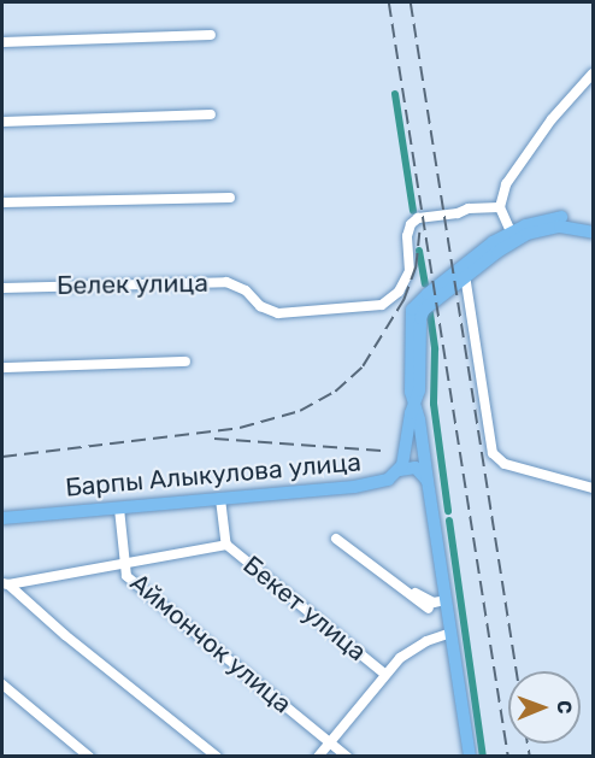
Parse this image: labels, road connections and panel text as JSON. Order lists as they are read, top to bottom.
{
  "streets": {
    "main road": ["Барпы Алыкулова улица"],
    "street": ["Белек улица", "Бекет улица", "Аймончок улица"]
  },
  "crossings": [
    ["Барпы Алыкулова улица", "Бекет улица"],
    ["Барпы Алыкулова улица", "Аймончок улица"]
  ],
  "north": "right"
}
